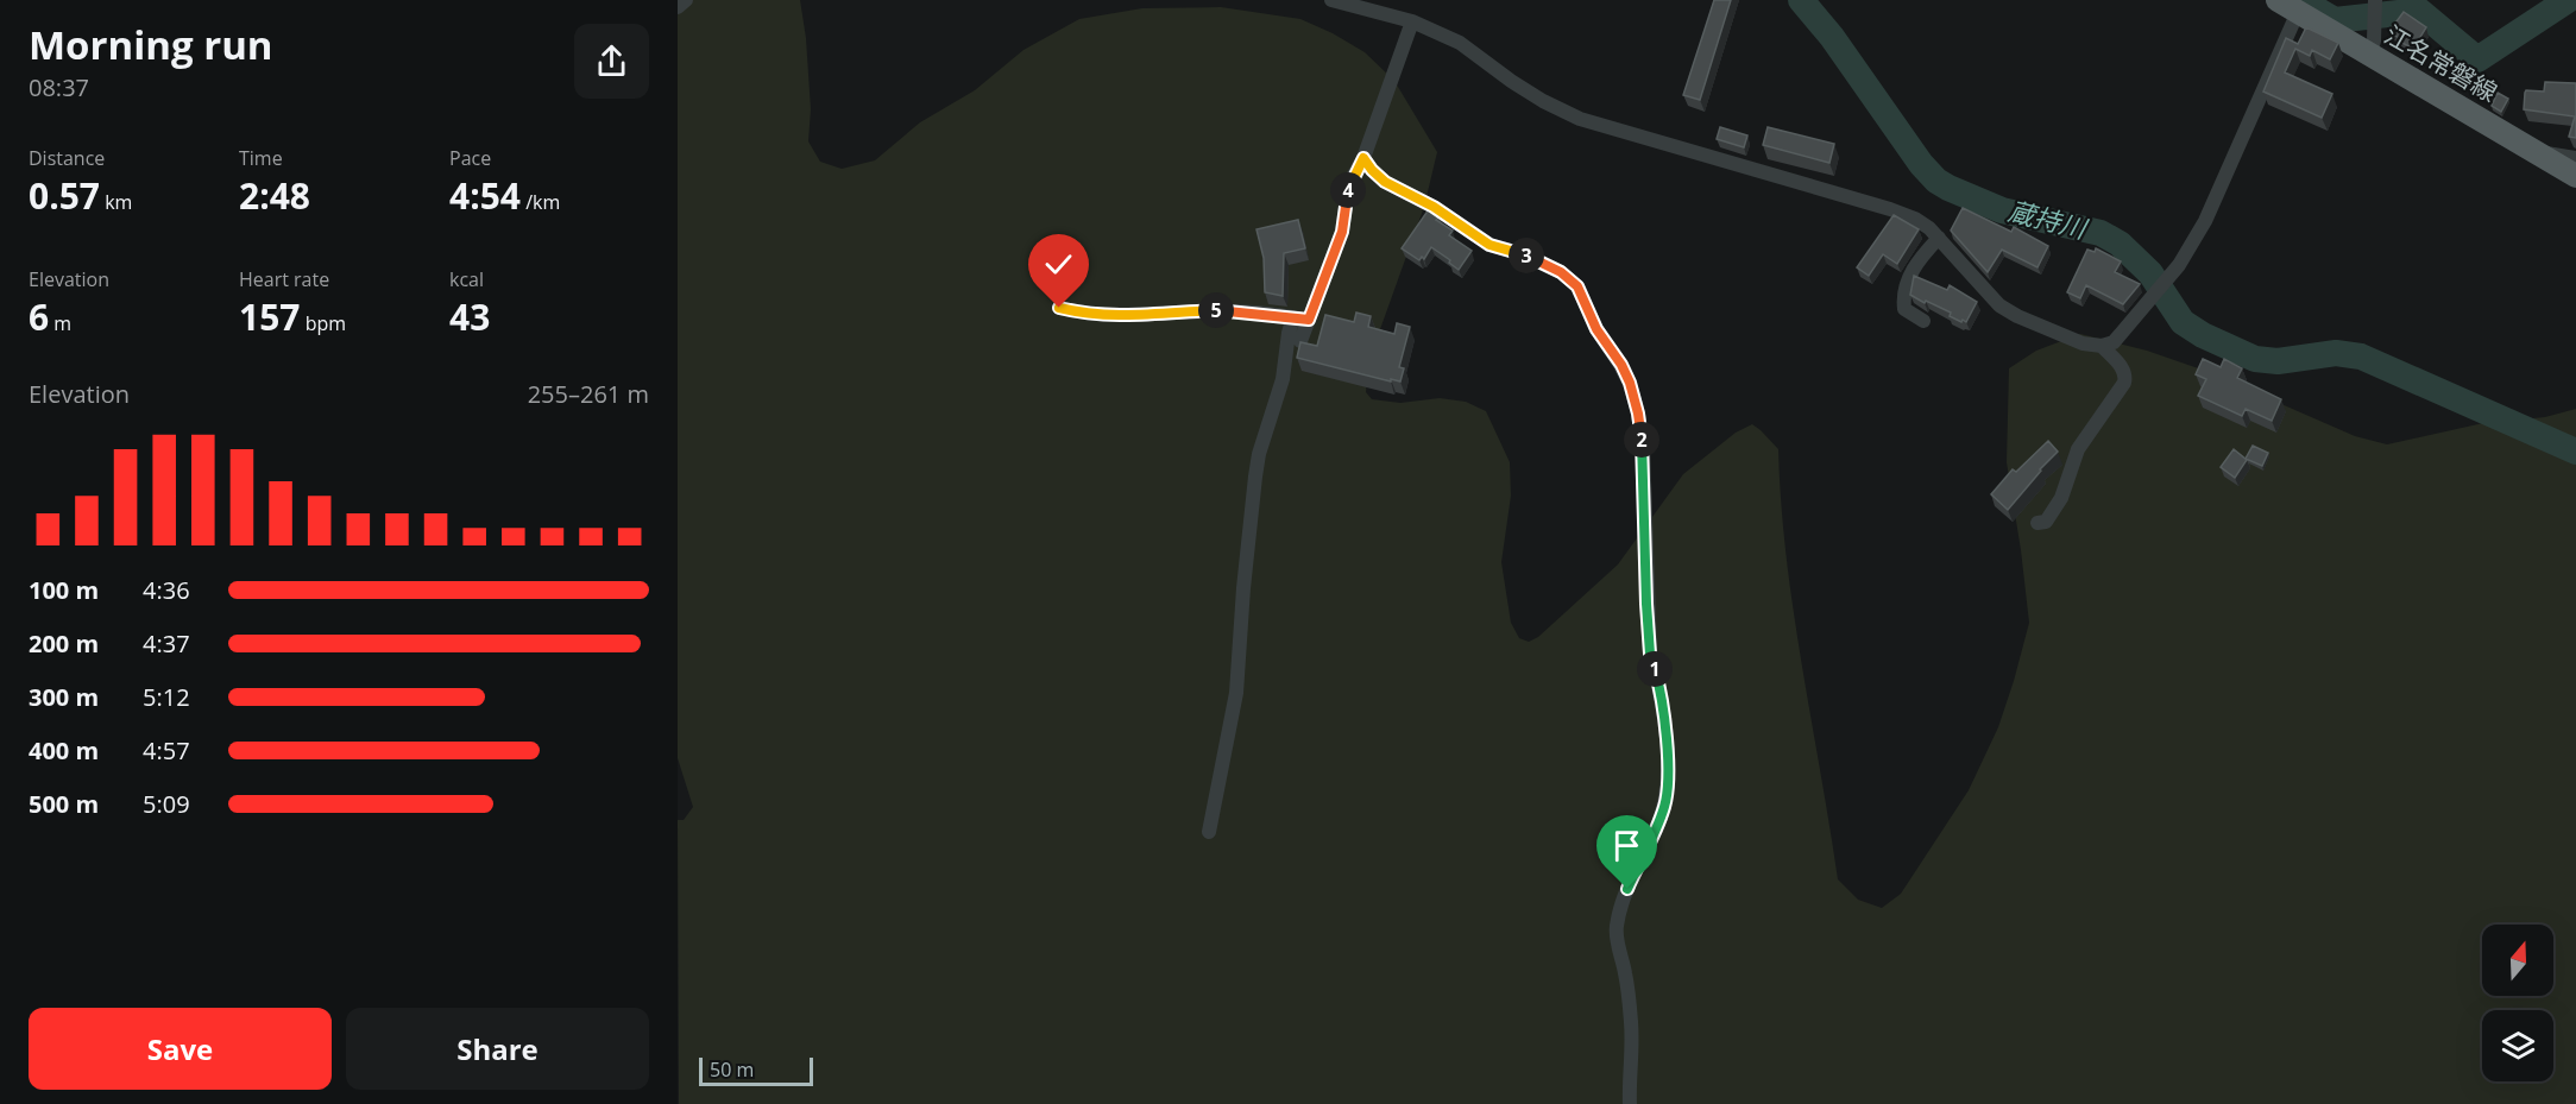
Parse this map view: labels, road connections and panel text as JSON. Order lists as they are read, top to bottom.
{
  "streets": {
    "main road": ["江名常磐線"]
  },
  "water": ["蔵持川"],
  "scale_bar": "50 m",
  "north": "top",
  "page": {
    "heading": ["Morning run", "08:37"],
    "stats": [
      ["Distance", "0.57 km"],
      ["Time", "2:48"],
      ["Pace", "4:54 /km"],
      ["Elevation", "6 m"],
      ["Heart rate", "157 bpm"],
      ["kcal", "43"]
    ],
    "pins": [
      "4",
      "3",
      "5",
      "2",
      "1"
    ],
    "chart": ["Elevation", "255–261 m"],
    "list": [
      {
        "name": "100 m",
        "note": "4:36"
      },
      {
        "name": "200 m",
        "note": "4:37"
      },
      {
        "name": "300 m",
        "note": "5:12"
      },
      {
        "name": "400 m",
        "note": "4:57"
      },
      {
        "name": "500 m",
        "note": "5:09"
      }
    ],
    "buttons": ["Save", "Share"],
    "scale": "50 m"
  }
}
